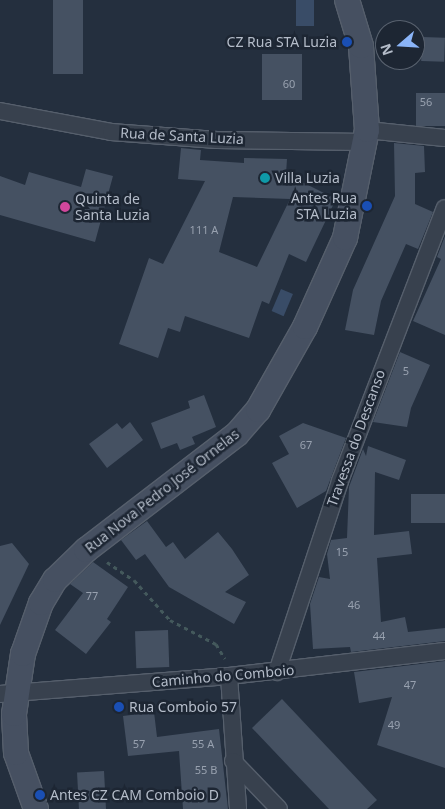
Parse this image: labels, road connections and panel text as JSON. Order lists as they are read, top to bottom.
{
  "streets": {
    "street": [
      "Rua de Santa Luzia",
      "Travessa do Descanso",
      "Rua Nova Pedro José Ornelas",
      "Caminho do Comboio"
    ]
  },
  "crossings": [
    ["Rua de Santa Luzia", "Rua Nova Pedro José Ornelas"],
    ["Travessa do Descanso", "Caminho do Comboio"],
    ["Rua Nova Pedro José Ornelas", "Caminho do Comboio"]
  ],
  "places": [
    "CZ Rua STA Luzia",
    "Villa Luzia",
    "Antes Rua STA Luzia",
    "Quinta de Santa Luzia",
    "Rua Comboio 57",
    "Antes CZ CAM Comboio D"
  ],
  "house_numbers": [
    "60",
    "56",
    "111 A",
    "5",
    "67",
    "15",
    "77",
    "46",
    "44",
    "47",
    "49",
    "57",
    "55 A",
    "55 B"
  ],
  "north": "left"
}
